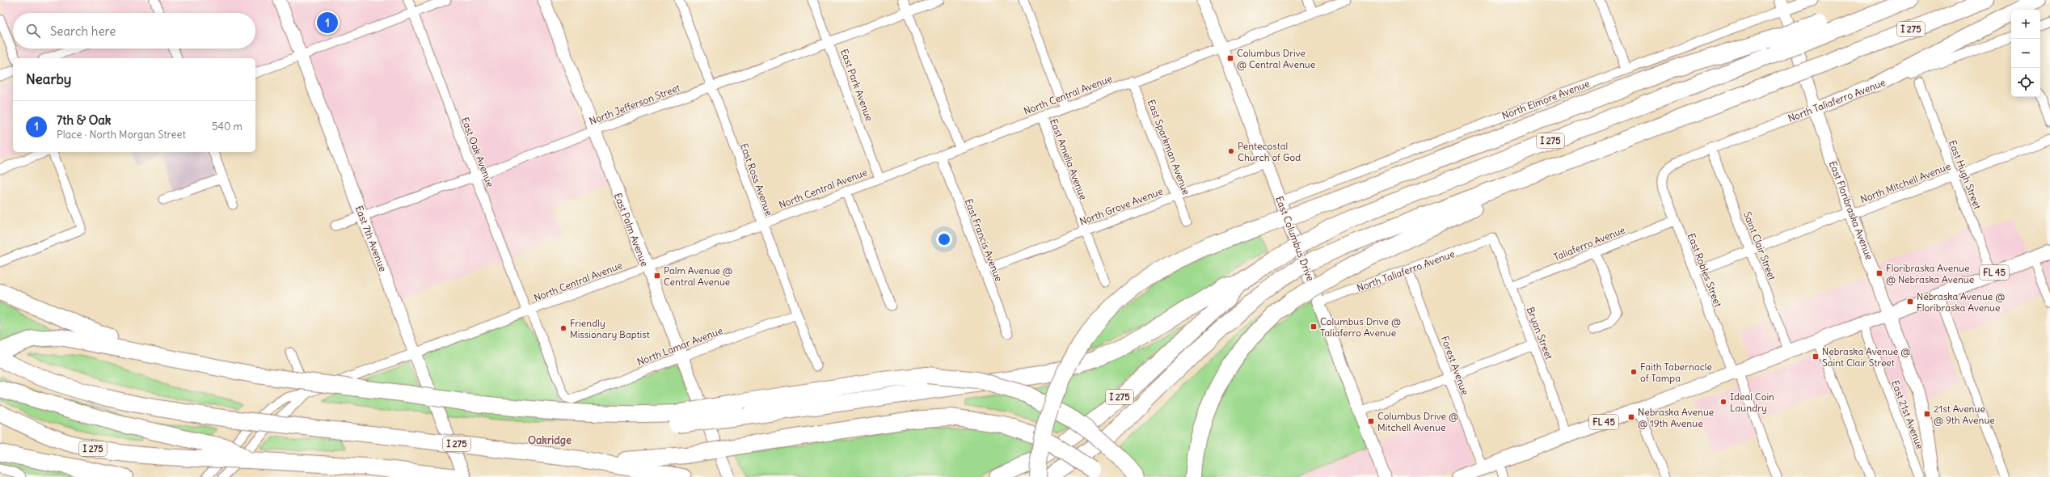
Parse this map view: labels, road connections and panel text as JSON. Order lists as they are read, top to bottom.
{
  "streets": {
    "highway": ["I 275"],
    "main road": ["FL 45"],
    "street": [
      "East Park Avenue",
      "North Central Avenue",
      "North Elmore Avenue",
      "North Taliaferro Avenue",
      "North Jefferson Street",
      "East Sparkman Avenue",
      "East Oak Avenue",
      "East Amelia Avenue",
      "East Hugh Street",
      "East Ross Avenue",
      "North Mitchell Avenue",
      "North Grove Avenue",
      "East Floribraska Avenue",
      "East Palm Avenue",
      "East 7th Avenue",
      "East Columbus Drive",
      "East Francis Avenue",
      "Taliaferro Avenue",
      "Saint Clair Street",
      "East Robles Street",
      "Bryan Street",
      "North Lamar Avenue",
      "Forest Avenue",
      "East 21st Avenue"
    ]
  },
  "crossings": [
    ["East Park Avenue", "North Central Avenue"],
    ["East Park Avenue", "North Jefferson Street"],
    ["North Central Avenue", "East Sparkman Avenue"],
    ["North Central Avenue", "East Oak Avenue"],
    ["North Central Avenue", "East Amelia Avenue"],
    ["North Central Avenue", "East Ross Avenue"],
    ["North Central Avenue", "East Palm Avenue"],
    ["North Central Avenue", "East 7th Avenue"],
    ["North Central Avenue", "East Columbus Drive"],
    ["North Central Avenue", "East Francis Avenue"],
    ["North Elmore Avenue", "East Floribraska Avenue"],
    ["North Elmore Avenue", "East Columbus Drive"],
    ["North Taliaferro Avenue", "East Floribraska Avenue"],
    ["North Taliaferro Avenue", "East Columbus Drive"],
    ["North Taliaferro Avenue", "Saint Clair Street"],
    ["North Taliaferro Avenue", "East Robles Street"],
    ["North Taliaferro Avenue", "Bryan Street"],
    ["North Taliaferro Avenue", "Forest Avenue"],
    ["North Jefferson Street", "East Oak Avenue"],
    ["North Jefferson Street", "East Ross Avenue"],
    ["North Jefferson Street", "East Palm Avenue"],
    ["North Jefferson Street", "East 7th Avenue"],
    ["East Sparkman Avenue", "North Grove Avenue"],
    ["East Oak Avenue", "North Lamar Avenue"],
    ["East Amelia Avenue", "North Grove Avenue"],
    ["East Hugh Street", "North Mitchell Avenue"],
    ["East Hugh Street", "FL 45"],
    ["East Ross Avenue", "North Lamar Avenue"],
    ["North Mitchell Avenue", "East Floribraska Avenue"],
    ["North Mitchell Avenue", "Saint Clair Street"],
    ["North Mitchell Avenue", "East Robles Street"],
    ["North Grove Avenue", "East Columbus Drive"],
    ["North Grove Avenue", "East Francis Avenue"],
    ["East Floribraska Avenue", "FL 45"],
    ["East Palm Avenue", "North Lamar Avenue"],
    ["Taliaferro Avenue", "East Robles Street"],
    ["Taliaferro Avenue", "Bryan Street"],
    ["Saint Clair Street", "FL 45"],
    ["East Robles Street", "FL 45"],
    ["FL 45", "Bryan Street"],
    ["FL 45", "Forest Avenue"],
    ["FL 45", "East 21st Avenue"]
  ],
  "districts": ["Oakridge"],
  "places": {
    "transit": [
      "Columbus Drive @ Central Avenue",
      "Floribraska Avenue @ Nebraska Avenue",
      "Palm Avenue @ Central Avenue",
      "Nebraska Avenue @ Floribraska Avenue",
      "Columbus Drive @ Taliaferro Avenue",
      "Nebraska Avenue @ Saint Clair Street",
      "21st Avenue @ 9th Avenue",
      "Nebraska Avenue @ 19th Avenue",
      "Columbus Drive @ Mitchell Avenue"
    ],
    "other": [
      "Pentecostal Church of God",
      "Friendly Missionary Baptist",
      "Faith Tabernacle of Tampa",
      "Ideal Coin Laundry"
    ]
  },
  "page": {
    "map_buttons": ["+", "−"],
    "pins": "1",
    "search": "Search here",
    "heading": "Nearby",
    "list": [
      {
        "mark": "1",
        "name": "7th & Oak",
        "note": "Place · North Morgan Street",
        "value": "540 m"
      }
    ]
  }
}
